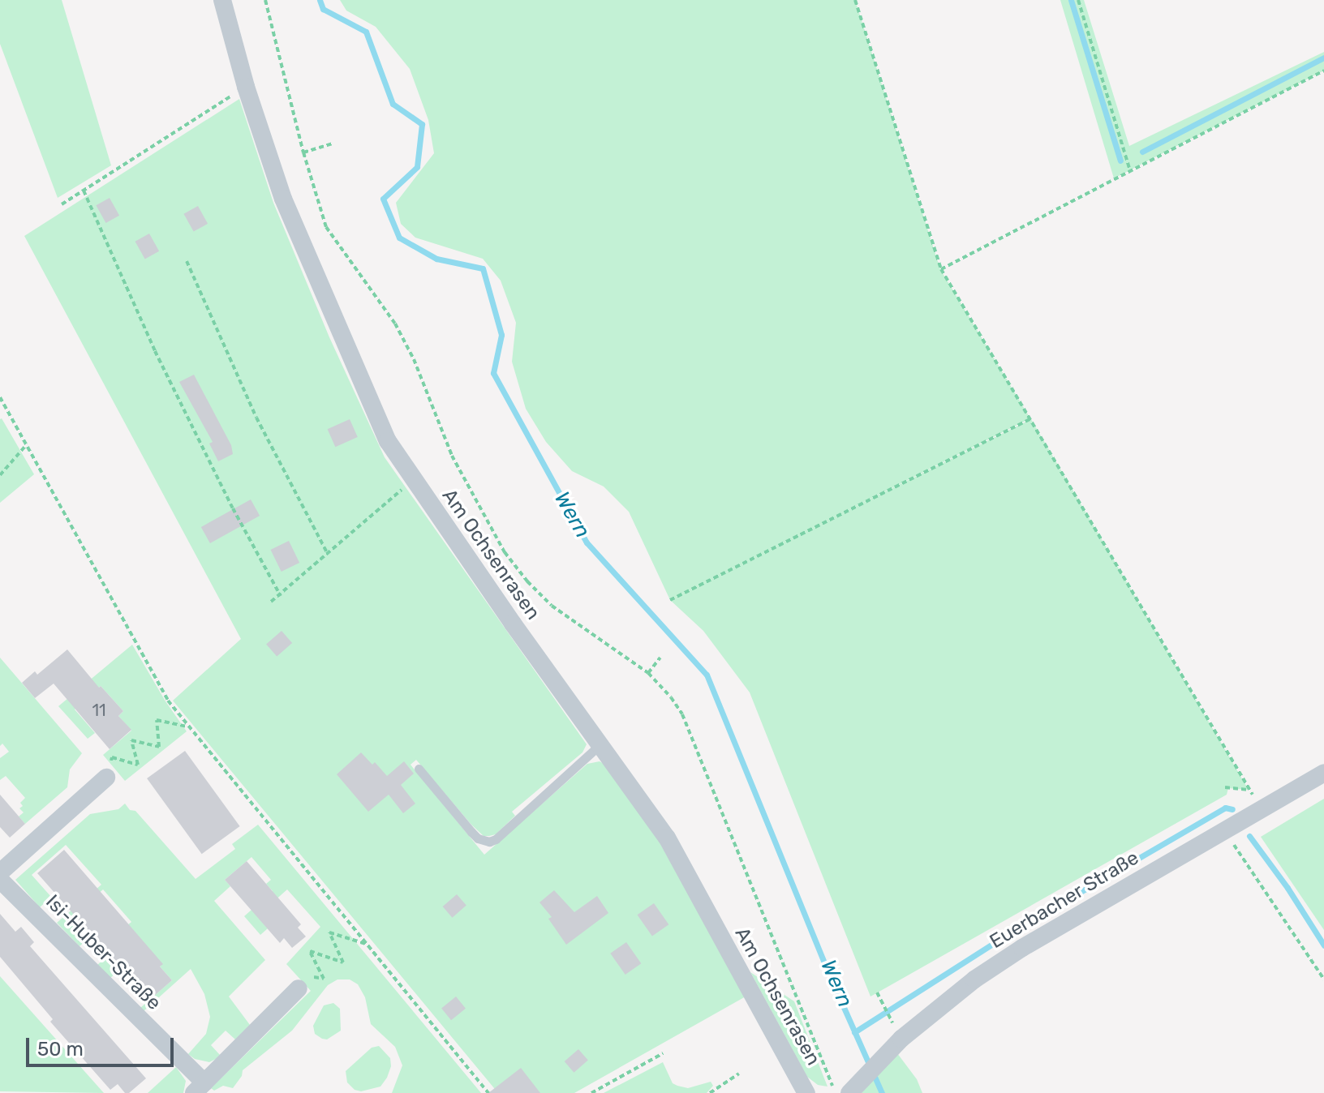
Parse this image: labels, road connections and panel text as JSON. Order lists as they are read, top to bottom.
{
  "streets": {
    "street": ["Am Ochsenrasen", "Euerbacher Straße", "Isi-Huber-Straße"]
  },
  "water": ["Wern"],
  "house_numbers": ["11"],
  "scale_bar": "50 m"
}
